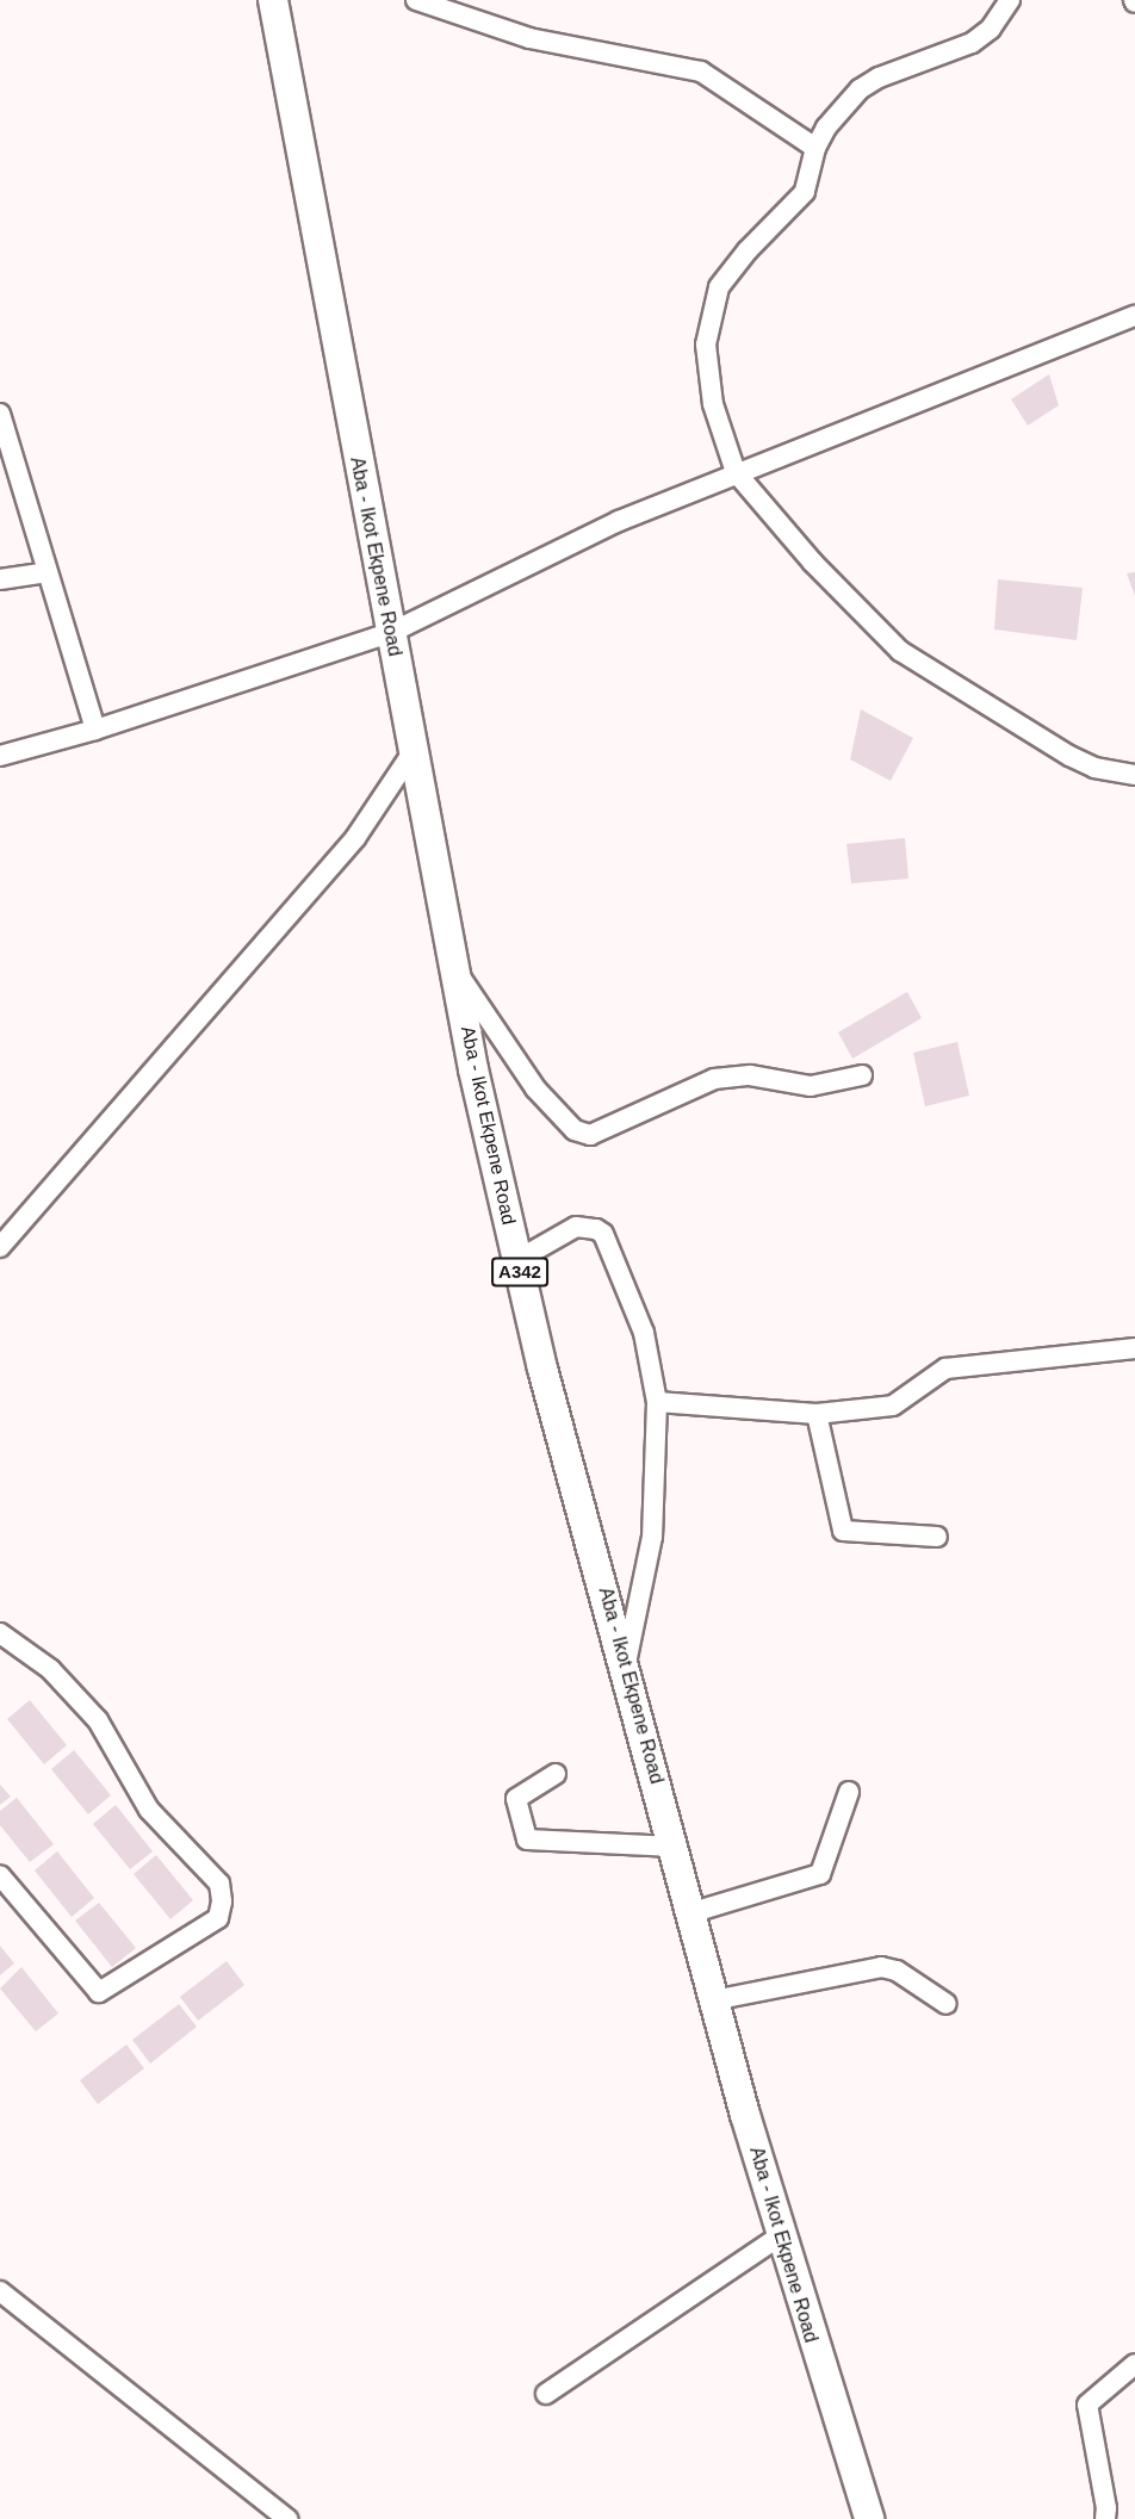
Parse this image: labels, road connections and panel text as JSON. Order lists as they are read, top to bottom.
{
  "streets": {
    "highway": ["Aba - Ikot Ekpene Road", "A342"]
  }
}
